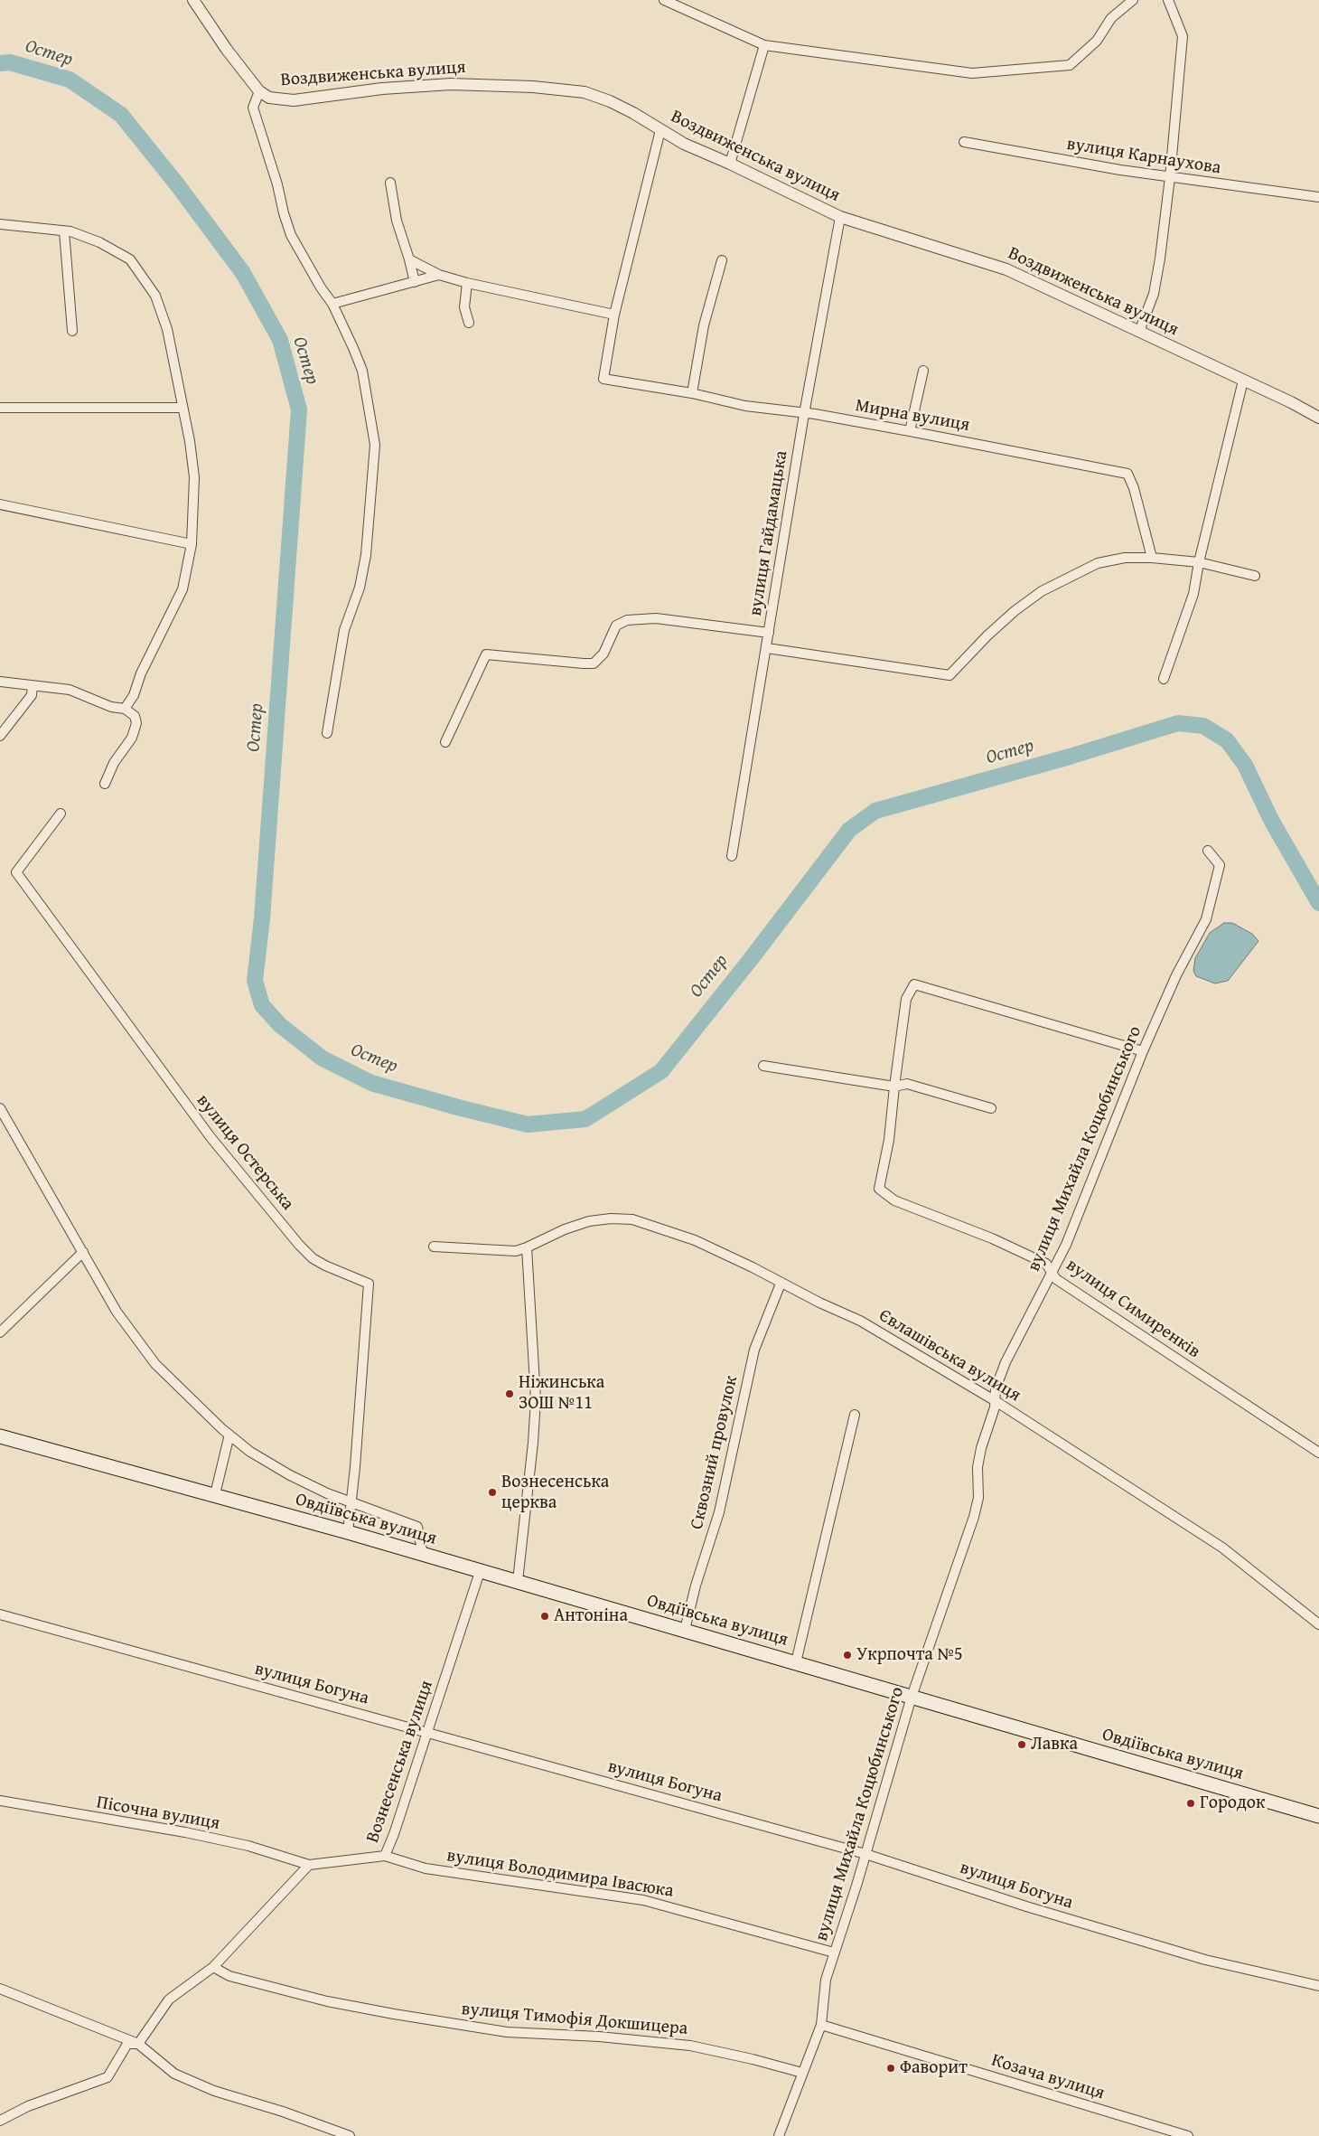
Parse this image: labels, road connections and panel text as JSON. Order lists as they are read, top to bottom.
{
  "streets": {
    "main road": ["Овдіївська вулиця"],
    "street": [
      "Воздвиженська вулиця",
      "вулиця Карнаухова",
      "Мирна вулиця",
      "вулиця Гайдамацька",
      "вулиця Михайла Коцюбинського",
      "вулиця Остерська",
      "вулиця Симиренків",
      "Євлашівська вулиця",
      "Сквозний провулок",
      "вулиця Богуна",
      "Вознесенська вулиця",
      "Пісочна вулиця",
      "вулиця Володимира Івасюка",
      "вулиця Тимофія Докшицера",
      "Козача вулиця"
    ]
  },
  "crossings": [
    ["Воздвиженська вулиця", "вулиця Гайдамацька"],
    ["Мирна вулиця", "вулиця Гайдамацька"],
    ["вулиця Михайла Коцюбинського", "вулиця Симиренків"],
    ["вулиця Михайла Коцюбинського", "Євлашівська вулиця"],
    ["вулиця Михайла Коцюбинського", "Овдіївська вулиця"],
    ["вулиця Михайла Коцюбинського", "вулиця Богуна"],
    ["вулиця Михайла Коцюбинського", "вулиця Володимира Івасюка"],
    ["вулиця Михайла Коцюбинського", "вулиця Тимофія Докшицера"],
    ["вулиця Михайла Коцюбинського", "Козача вулиця"],
    ["вулиця Остерська", "Овдіївська вулиця"],
    ["Євлашівська вулиця", "Сквозний провулок"],
    ["Сквозний провулок", "Овдіївська вулиця"],
    ["Овдіївська вулиця", "Вознесенська вулиця"],
    ["вулиця Богуна", "Вознесенська вулиця"],
    ["Вознесенська вулиця", "Пісочна вулиця"],
    ["Вознесенська вулиця", "вулиця Володимира Івасюка"]
  ],
  "water": ["Остер"],
  "places": [
    "Ніжинська ЗОШ №11",
    "Вознесенська церква",
    "Антоніна",
    "Укрпочта №5",
    "Лавка",
    "Городок",
    "Фаворит"
  ]
}
